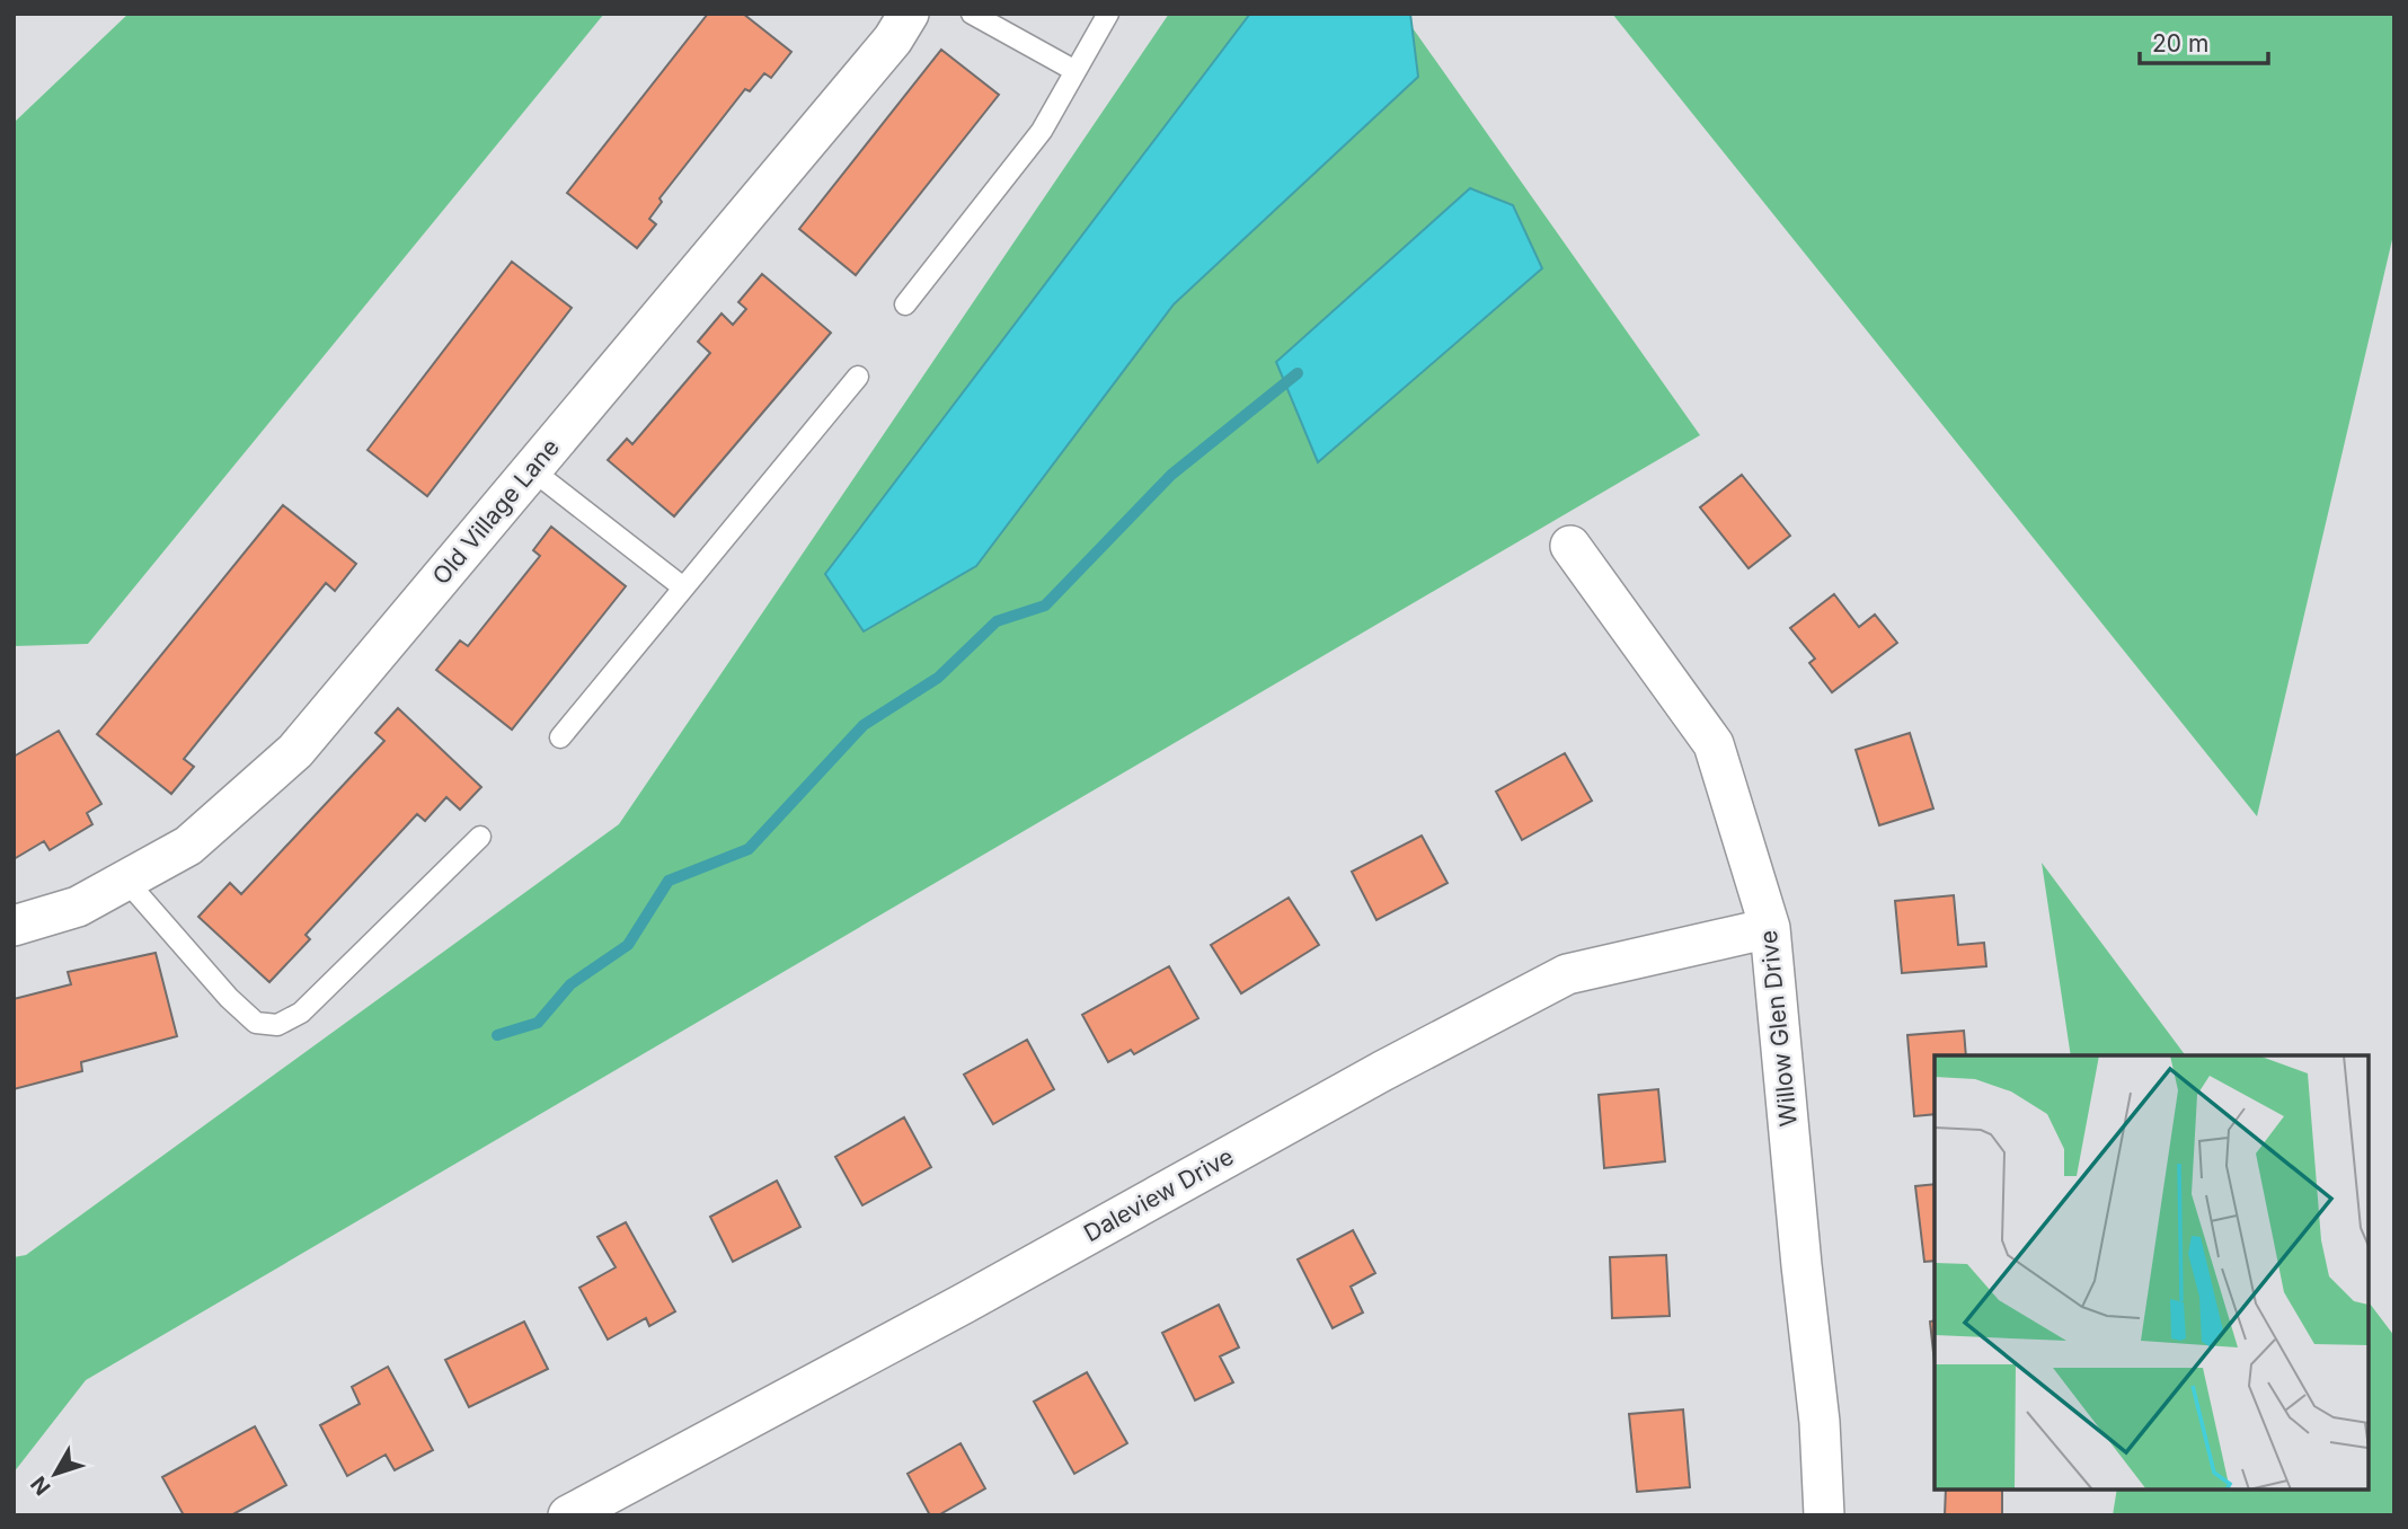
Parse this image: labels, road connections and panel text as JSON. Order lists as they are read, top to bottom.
{
  "streets": {
    "street": ["Old Village Lane", "Willow Glen Drive", "Daleview Drive"]
  },
  "crossings": [
    ["Willow Glen Drive", "Daleview Drive"]
  ],
  "scale_bar": "20 m",
  "north": "bottom left"
}
